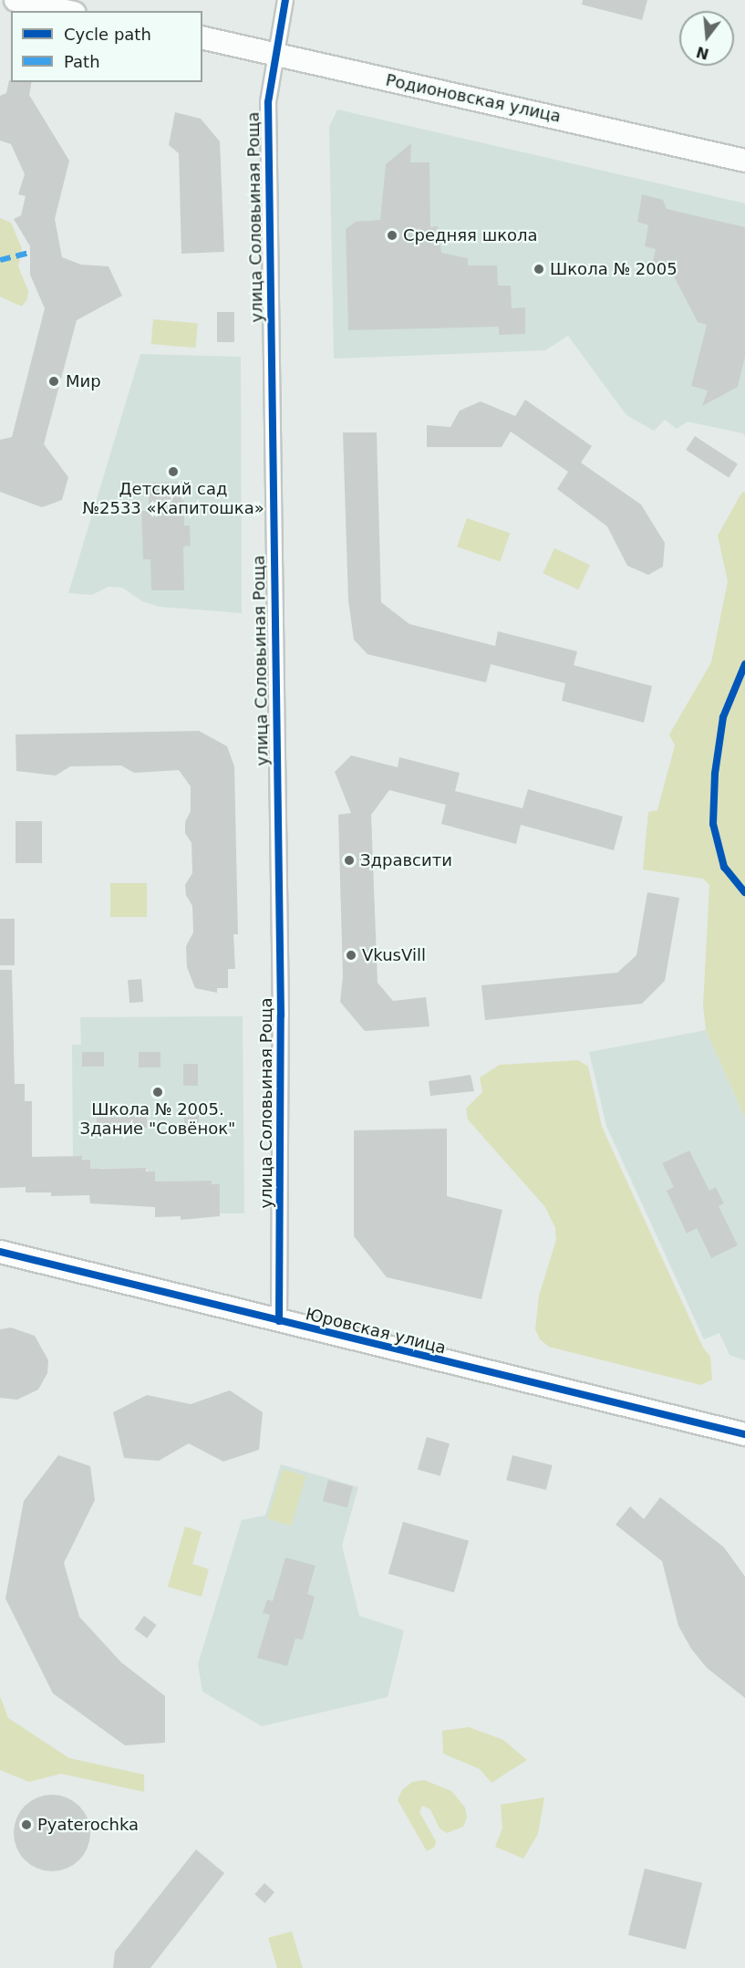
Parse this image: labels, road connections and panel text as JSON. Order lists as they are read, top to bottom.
{
  "streets": {
    "street": ["Родионовская улица", "улица Соловьиная Роща", "Юровская улица"]
  },
  "crossings": [
    ["Родионовская улица", "улица Соловьиная Роща"],
    ["улица Соловьиная Роща", "Юровская улица"]
  ],
  "places": [
    "Средняя школа",
    "Школа № 2005",
    "Мир",
    "Детский сад №2533 «Капитошка»",
    "Здравсити",
    "VkusVill",
    "Школа № 2005. Здание \"Совёнок\"",
    "Pyaterochka"
  ],
  "legend": ["Cycle path", "Path"],
  "north": "bottom"
}
